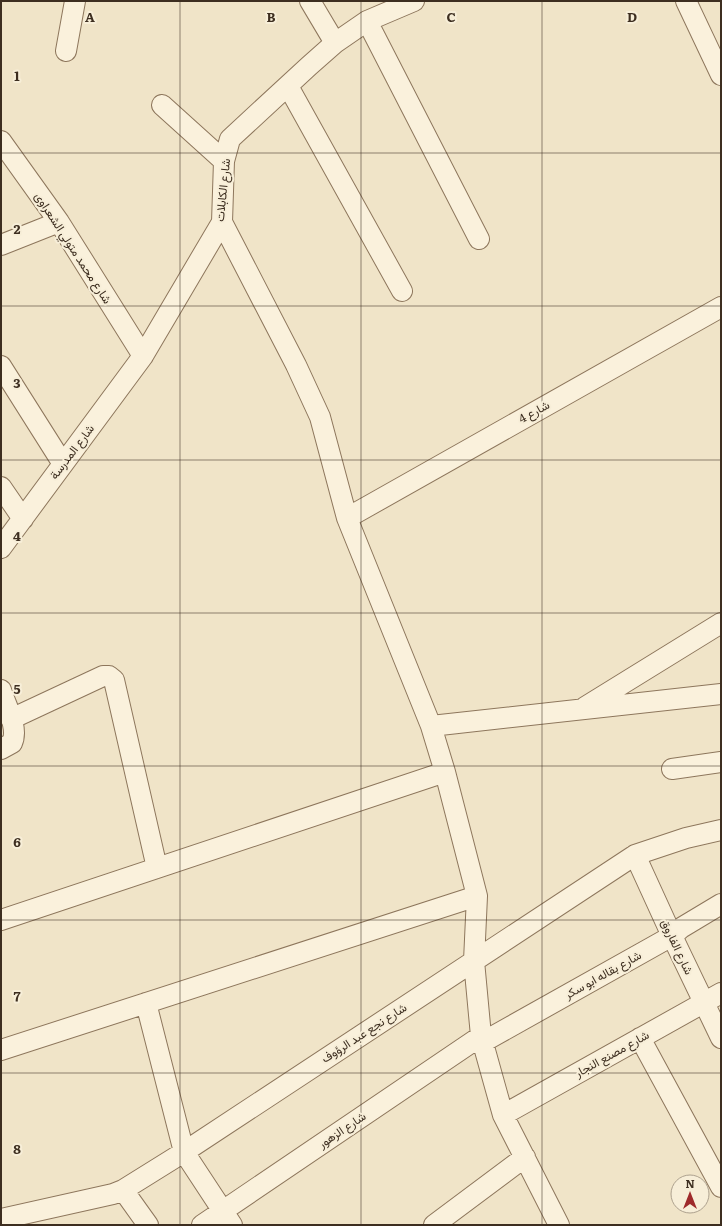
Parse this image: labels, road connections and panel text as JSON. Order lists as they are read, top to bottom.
{
  "streets": {
    "street": [
      "شارع الكابلات",
      "شارع محمد متولي الشعراوى",
      "شارع 4",
      "شارع المدرسة",
      "شارع الفاروق",
      "شارع بقاله ابو سكر",
      "شارع نجع عبد الرؤوف",
      "شارع مصنع النجار",
      "شارع الزهور"
    ]
  },
  "crossings": [
    ["شارع الكابلات", "شارع محمد متولي الشعراوى"],
    ["شارع الكابلات", "شارع المدرسة"],
    ["شارع محمد متولي الشعراوى", "شارع المدرسة"],
    ["شارع الفاروق", "شارع بقاله ابو سكر"],
    ["شارع الفاروق", "شارع نجع عبد الرؤوف"],
    ["شارع الفاروق", "شارع مصنع النجار"],
    ["شارع بقاله ابو سكر", "شارع الزهور"]
  ],
  "north": "top",
  "grid": {
    "columns": [
      "A",
      "B",
      "C",
      "D"
    ],
    "rows": [
      "1",
      "2",
      "3",
      "4",
      "5",
      "6",
      "7",
      "8"
    ]
  }
}
